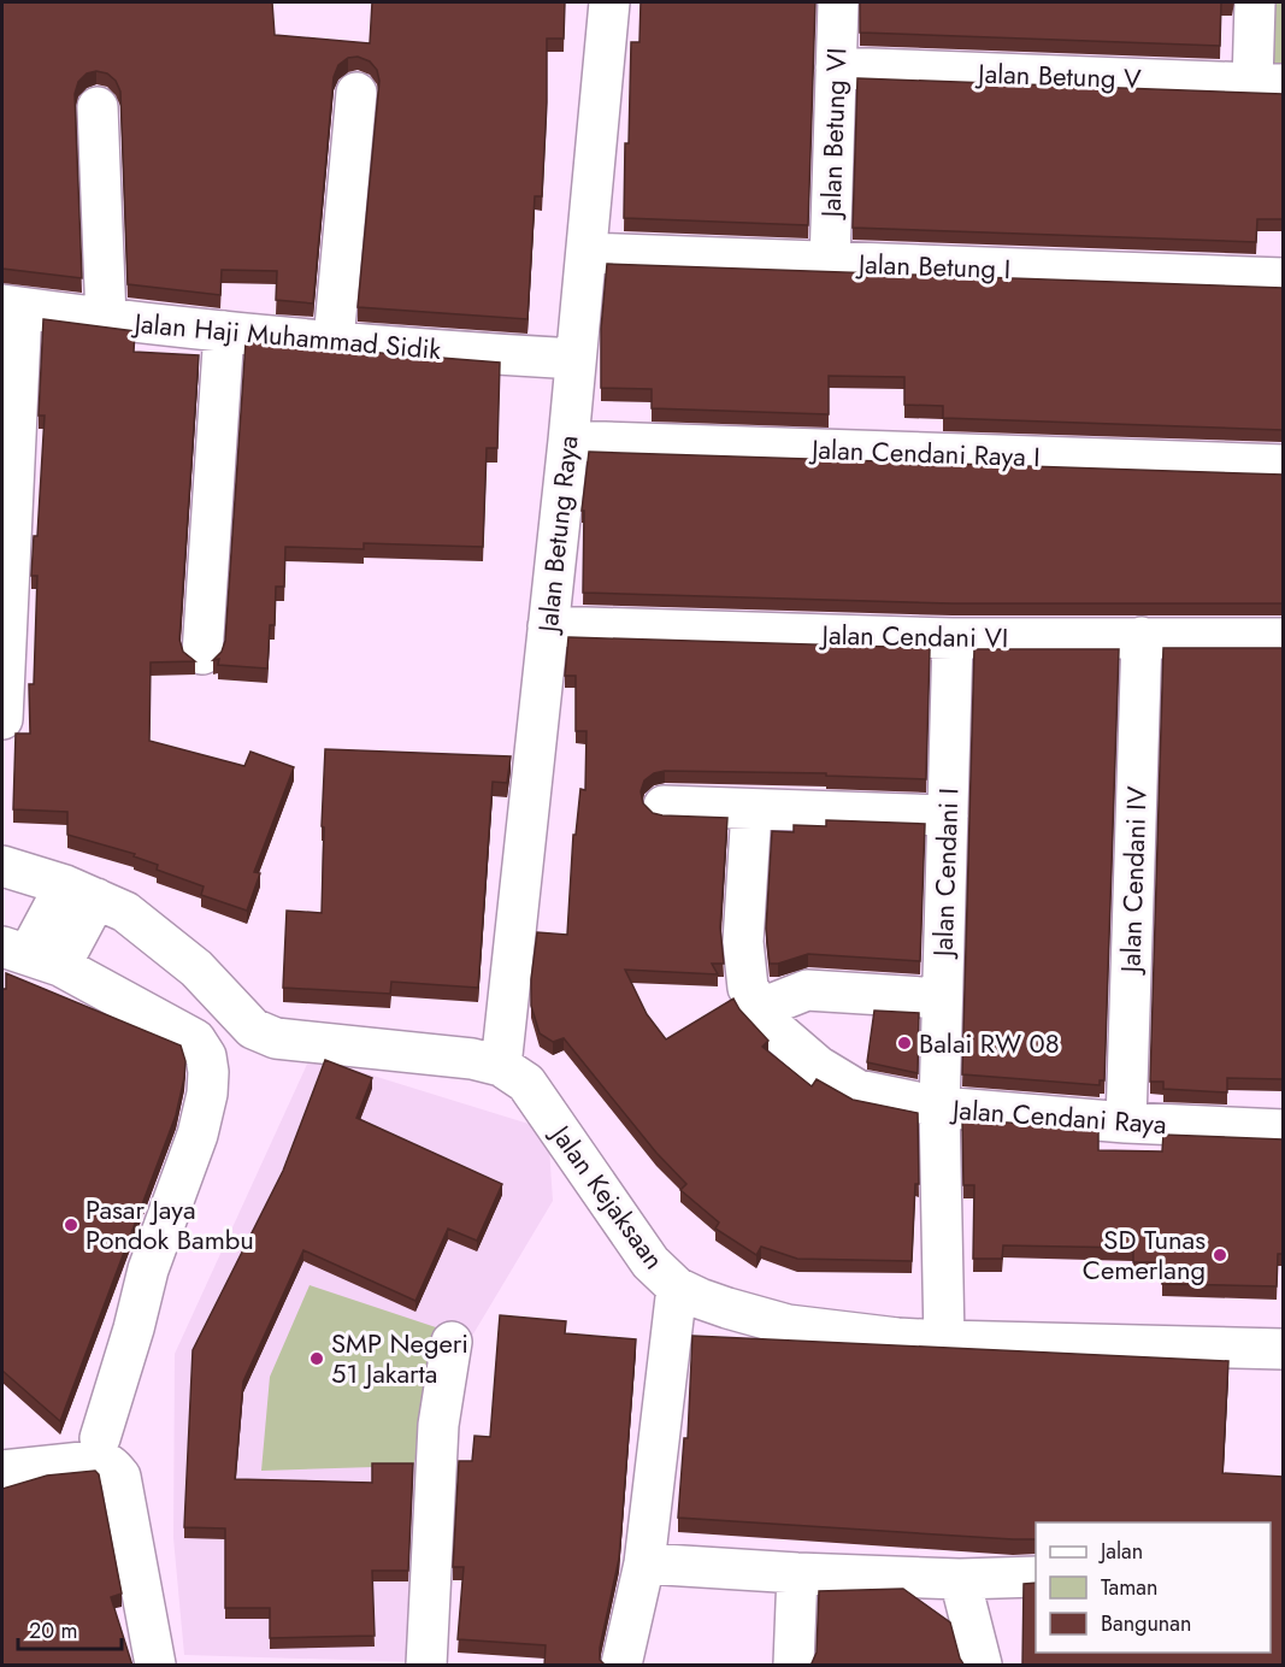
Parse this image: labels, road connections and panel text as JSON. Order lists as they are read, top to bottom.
{
  "streets": {
    "street": [
      "Jalan Betung V",
      "Jalan Betung VI",
      "Jalan Betung I",
      "Jalan Haji Muhammad Sidik",
      "Jalan Cendani Raya I",
      "Jalan Betung Raya",
      "Jalan Cendani VI",
      "Jalan Cendani I",
      "Jalan Cendani IV",
      "Jalan Cendani Raya",
      "Jalan Kejaksaan"
    ]
  },
  "crossings": [
    ["Jalan Betung V", "Jalan Betung VI"],
    ["Jalan Betung VI", "Jalan Betung I"],
    ["Jalan Betung I", "Jalan Betung Raya"],
    ["Jalan Haji Muhammad Sidik", "Jalan Betung Raya"],
    ["Jalan Cendani Raya I", "Jalan Betung Raya"],
    ["Jalan Betung Raya", "Jalan Cendani VI"],
    ["Jalan Betung Raya", "Jalan Kejaksaan"],
    ["Jalan Cendani VI", "Jalan Cendani I"],
    ["Jalan Cendani VI", "Jalan Cendani IV"],
    ["Jalan Cendani I", "Jalan Cendani Raya"],
    ["Jalan Cendani IV", "Jalan Cendani Raya"],
    ["Jalan Cendani Raya", "Jalan Kejaksaan"]
  ],
  "places": [
    "Balai RW 08",
    "Pasar Jaya Pondok Bambu",
    "SD Tunas Cemerlang",
    "SMP Negeri 51 Jakarta"
  ],
  "legend": ["Jalan", "Taman", "Bangunan"],
  "scale_bar": "20 m"
}
